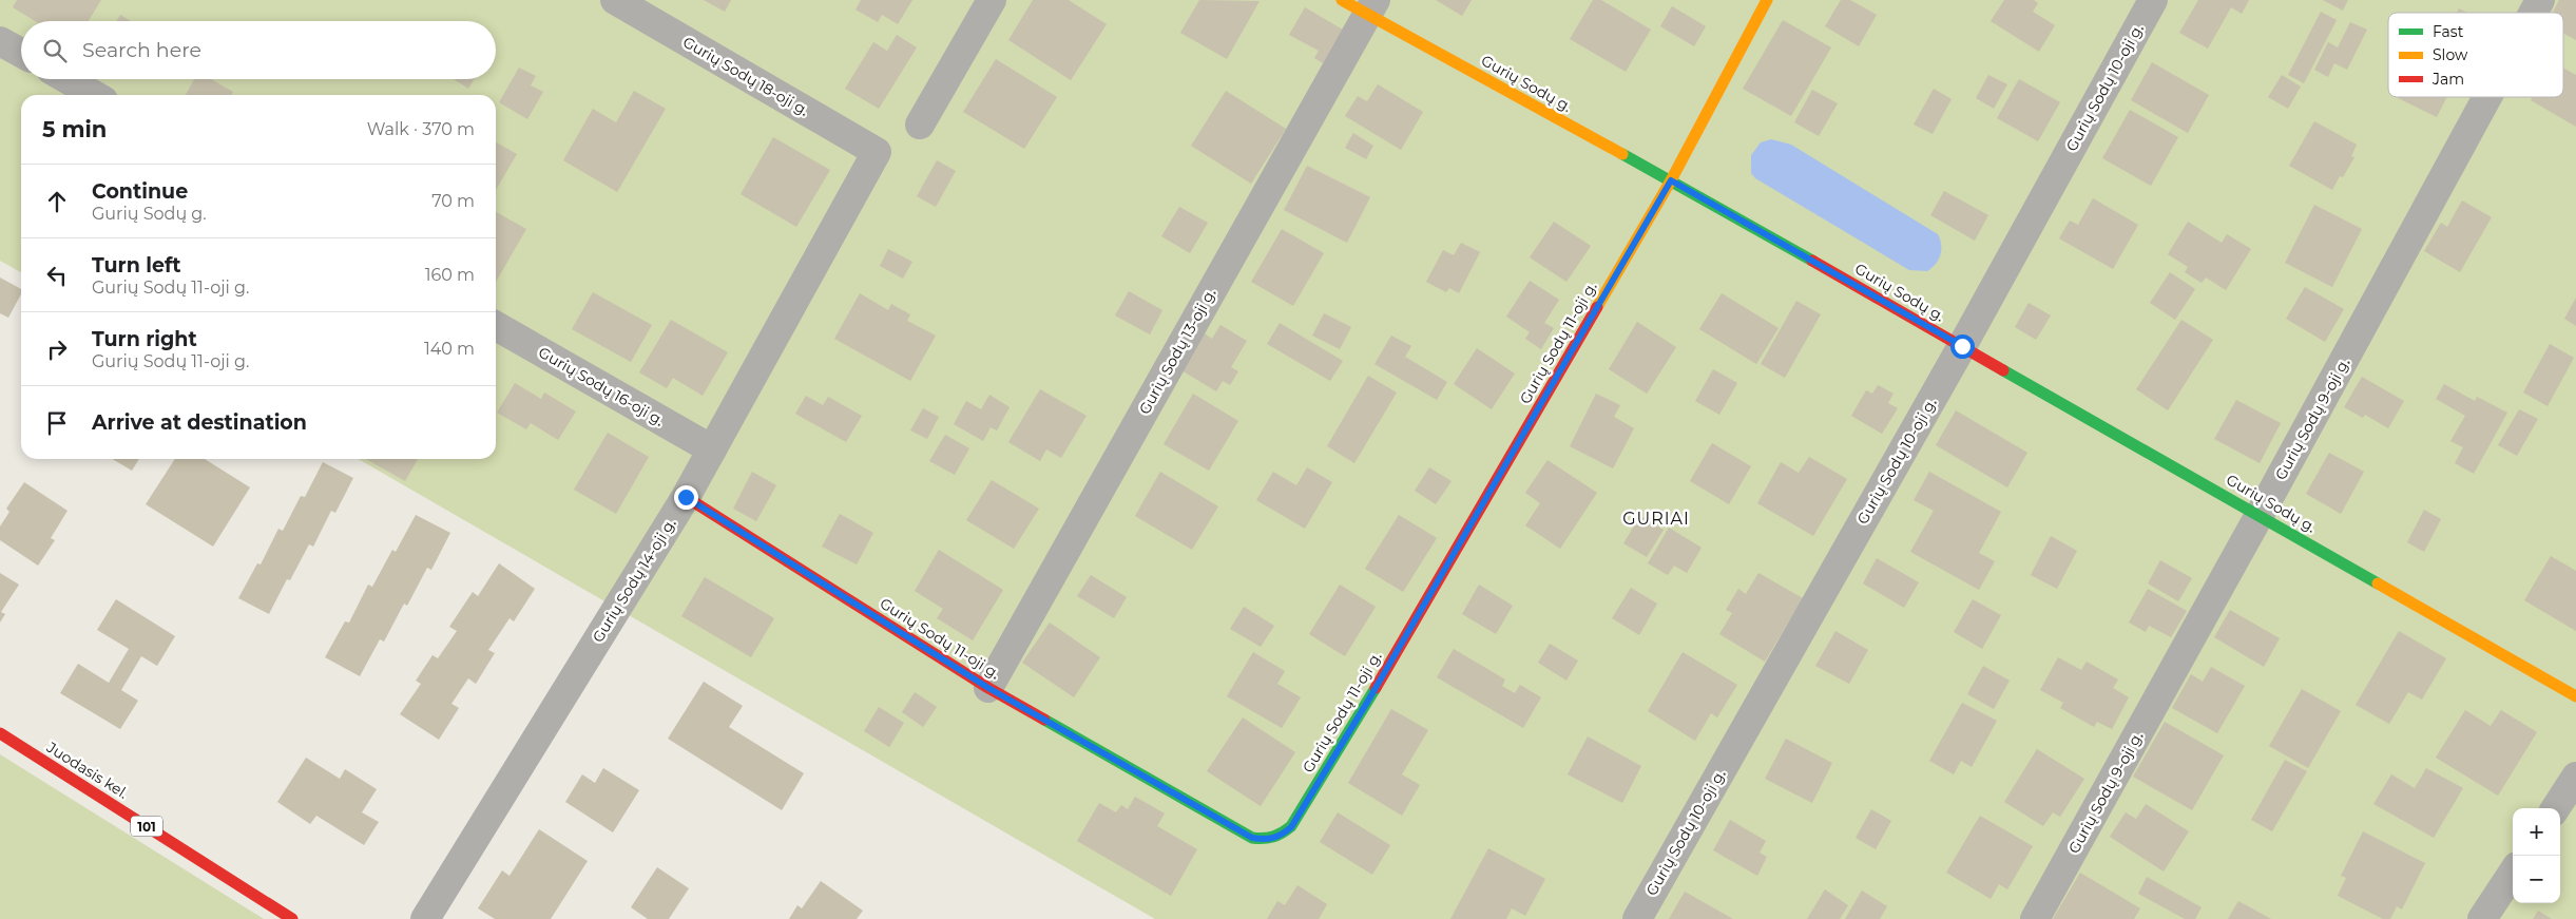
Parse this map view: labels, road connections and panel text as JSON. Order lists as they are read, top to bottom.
{
  "streets": {
    "street": [
      "Gurių Sodų 18-oji g.",
      "Gurių Sodų g.",
      "Gurių Sodų 10-oji g.",
      "Gurių Sodų 11-oji g.",
      "Gurių Sodų 13-oji g.",
      "Gurių Sodų 16-oji g.",
      "Gurių Sodų 9-oji g.",
      "Gurių Sodų 14-oji g.",
      "Juodasis kel.",
      "101"
    ]
  },
  "crossings": [
    ["Gurių Sodų 18-oji g.", "Gurių Sodų 14-oji g."],
    ["Gurių Sodų g.", "Gurių Sodų 10-oji g."],
    ["Gurių Sodų g.", "Gurių Sodų 11-oji g."],
    ["Gurių Sodų g.", "Gurių Sodų 13-oji g."],
    ["Gurių Sodų g.", "Gurių Sodų 9-oji g."],
    ["Gurių Sodų 11-oji g.", "Gurių Sodų 13-oji g."],
    ["Gurių Sodų 11-oji g.", "Gurių Sodų 14-oji g."],
    ["Gurių Sodų 16-oji g.", "Gurių Sodų 14-oji g."]
  ],
  "districts": ["GURIAI"],
  "legend": ["Fast", "Slow", "Jam"],
  "page": {
    "search": "Search here",
    "heading": ["5 min", "Walk · 370 m"],
    "list": [
      ["Continue", "Gurių Sodų g.", "70 m"],
      ["Turn left", "Gurių Sodų 11-oji g.", "160 m"],
      ["Turn right", "Gurių Sodų 11-oji g.", "140 m"],
      "Arrive at destination"
    ],
    "map_buttons": ["+", "−"]
  }
}
